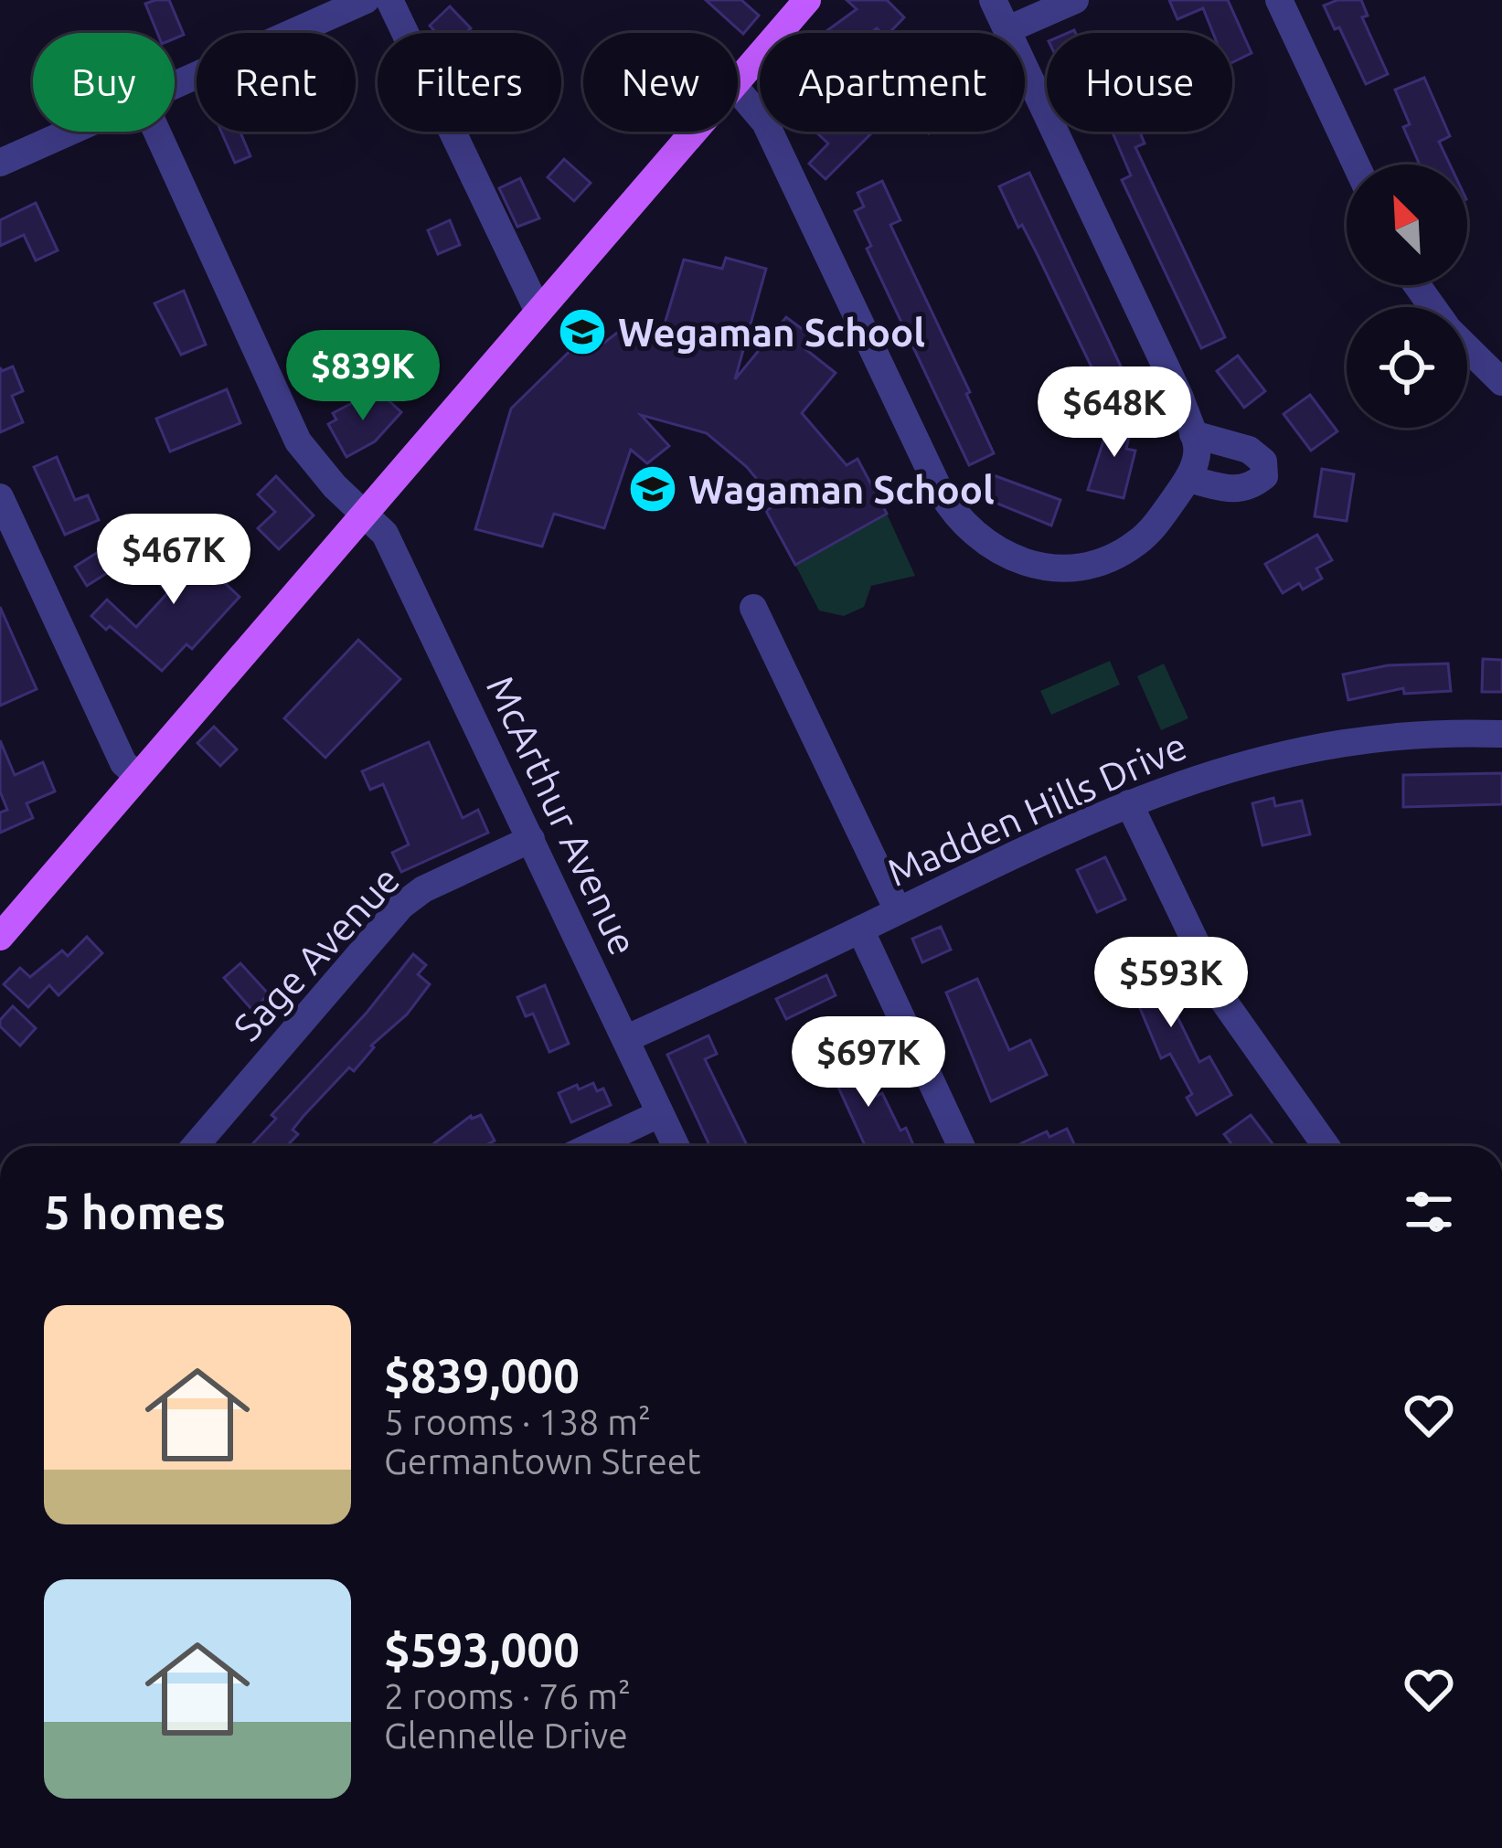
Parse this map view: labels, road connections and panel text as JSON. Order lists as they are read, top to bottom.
{
  "streets": {
    "street": ["Madden Hills Drive", "McArthur Avenue", "Sage Avenue"]
  },
  "crossings": [
    ["Madden Hills Drive", "McArthur Avenue"],
    ["McArthur Avenue", "Sage Avenue"]
  ],
  "places": {
    "school or university": ["Wegaman School", "Wagaman School"]
  },
  "north": "top left",
  "page": {
    "chip": [
      "Buy",
      "Rent",
      "Filters",
      "New",
      "Apartment",
      "House"
    ],
    "price": [
      "$839K",
      "$648K",
      "$467K",
      "$593K",
      "$697K"
    ],
    "heading": "5 homes",
    "list": [
      {
        "name": "$839,000",
        "note": "5 rooms · 138 m² · Germantown Street"
      },
      {
        "name": "$593,000",
        "note": "2 rooms · 76 m² · Glennelle Drive"
      }
    ]
  }
}
